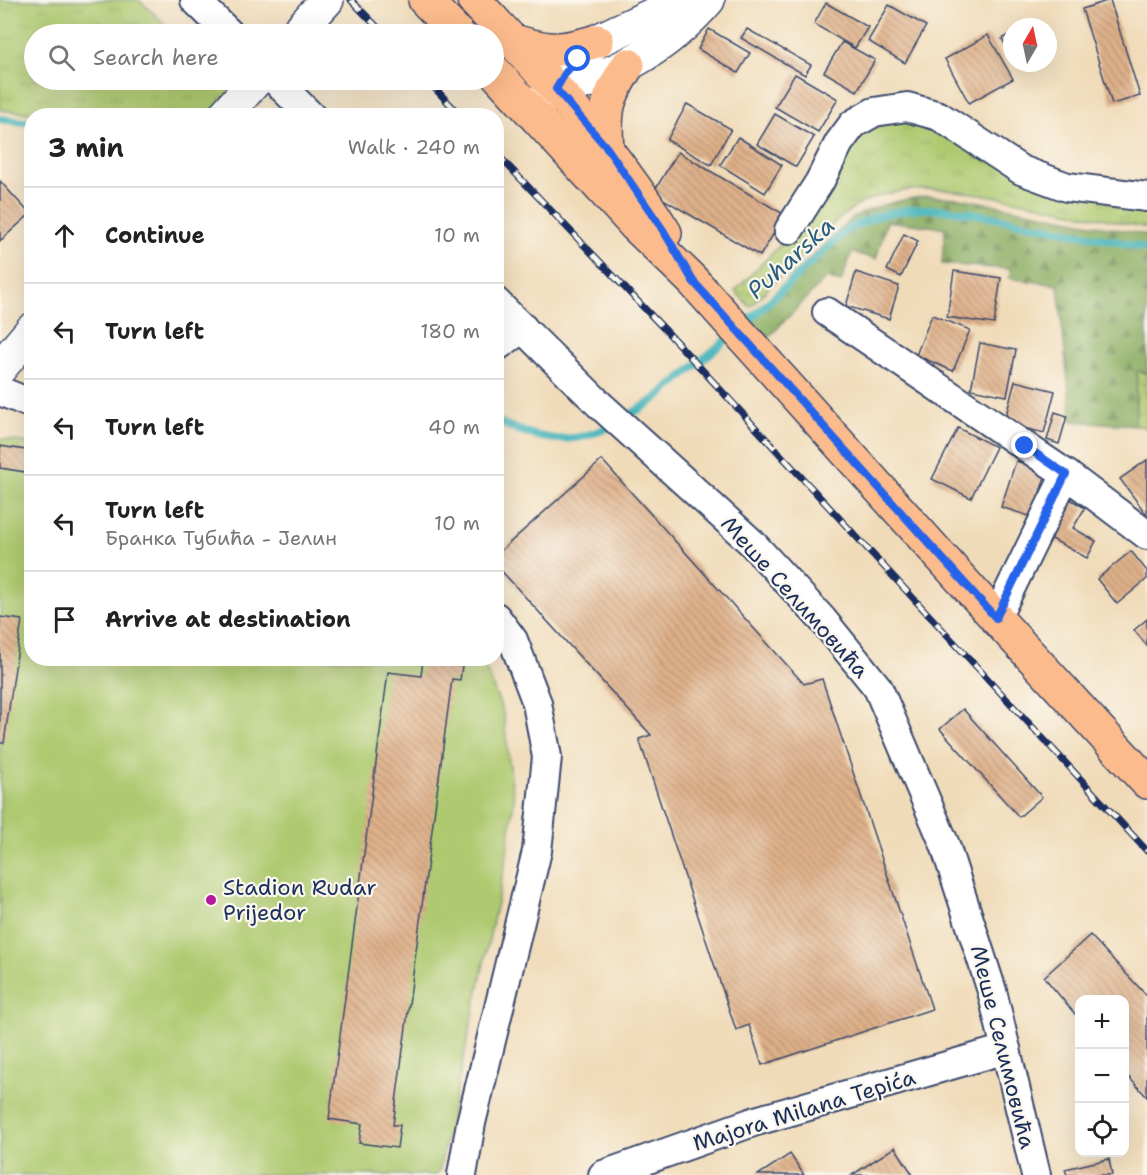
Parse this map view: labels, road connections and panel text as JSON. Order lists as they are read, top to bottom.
{
  "streets": {
    "street": ["Меше Селимовића", "Majora Milana Tepića"]
  },
  "crossings": [
    ["Меше Селимовића", "Majora Milana Tepića"]
  ],
  "water": ["Puharska"],
  "places": ["Stadion Rudar Prijedor"],
  "north": "top",
  "page": {
    "search": "Search here",
    "heading": ["3 min", "Walk · 240 m"],
    "list": [
      ["Continue", "10 m"],
      ["Turn left", "180 m"],
      ["Turn left", "40 m"],
      ["Turn left", "Бранка Тубића - Јелин", "10 m"],
      "Arrive at destination"
    ],
    "map_buttons": ["+", "−"]
  }
}
